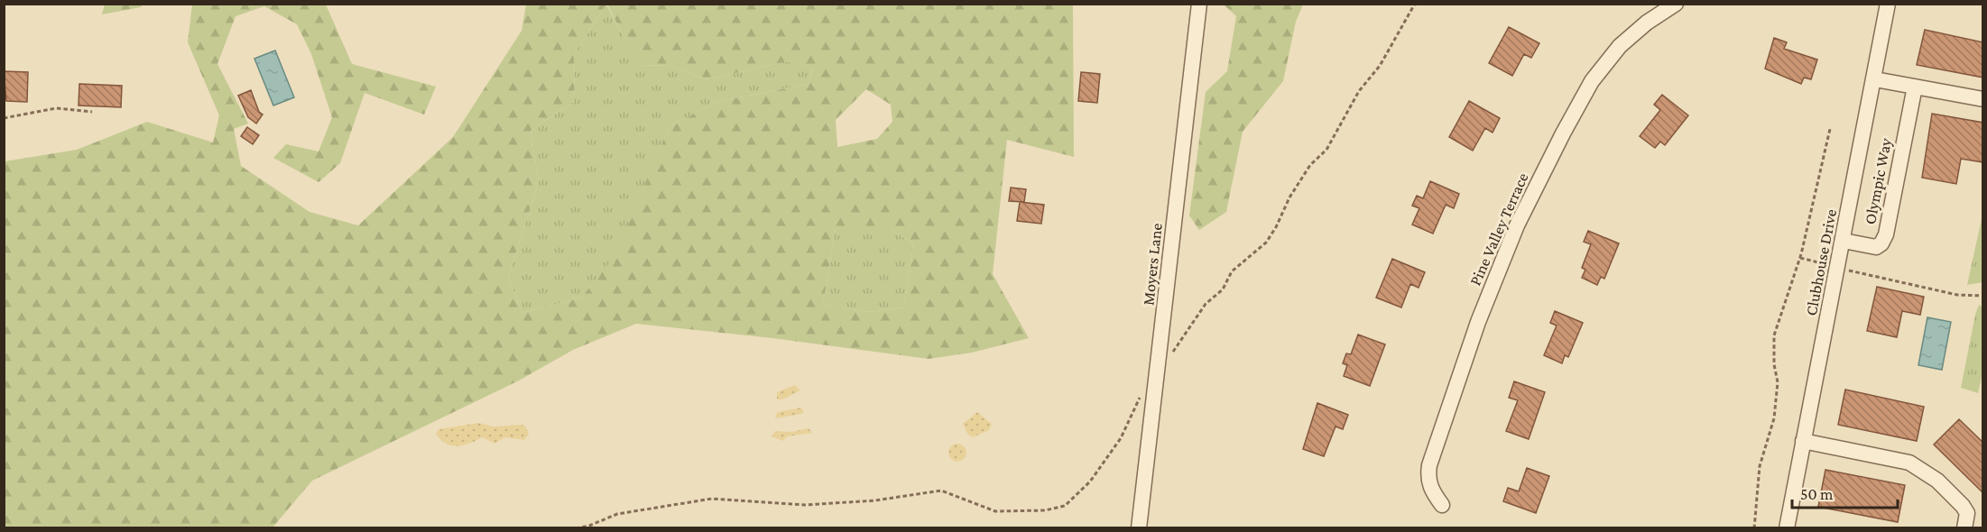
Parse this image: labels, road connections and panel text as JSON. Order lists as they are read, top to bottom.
{
  "streets": {
    "street": [
      "Olympic Way",
      "Pine Valley Terrace",
      "Clubhouse Drive",
      "Moyers Lane"
    ]
  },
  "crossings": [
    ["Olympic Way", "Clubhouse Drive"]
  ],
  "scale_bar": "50 m"
}
